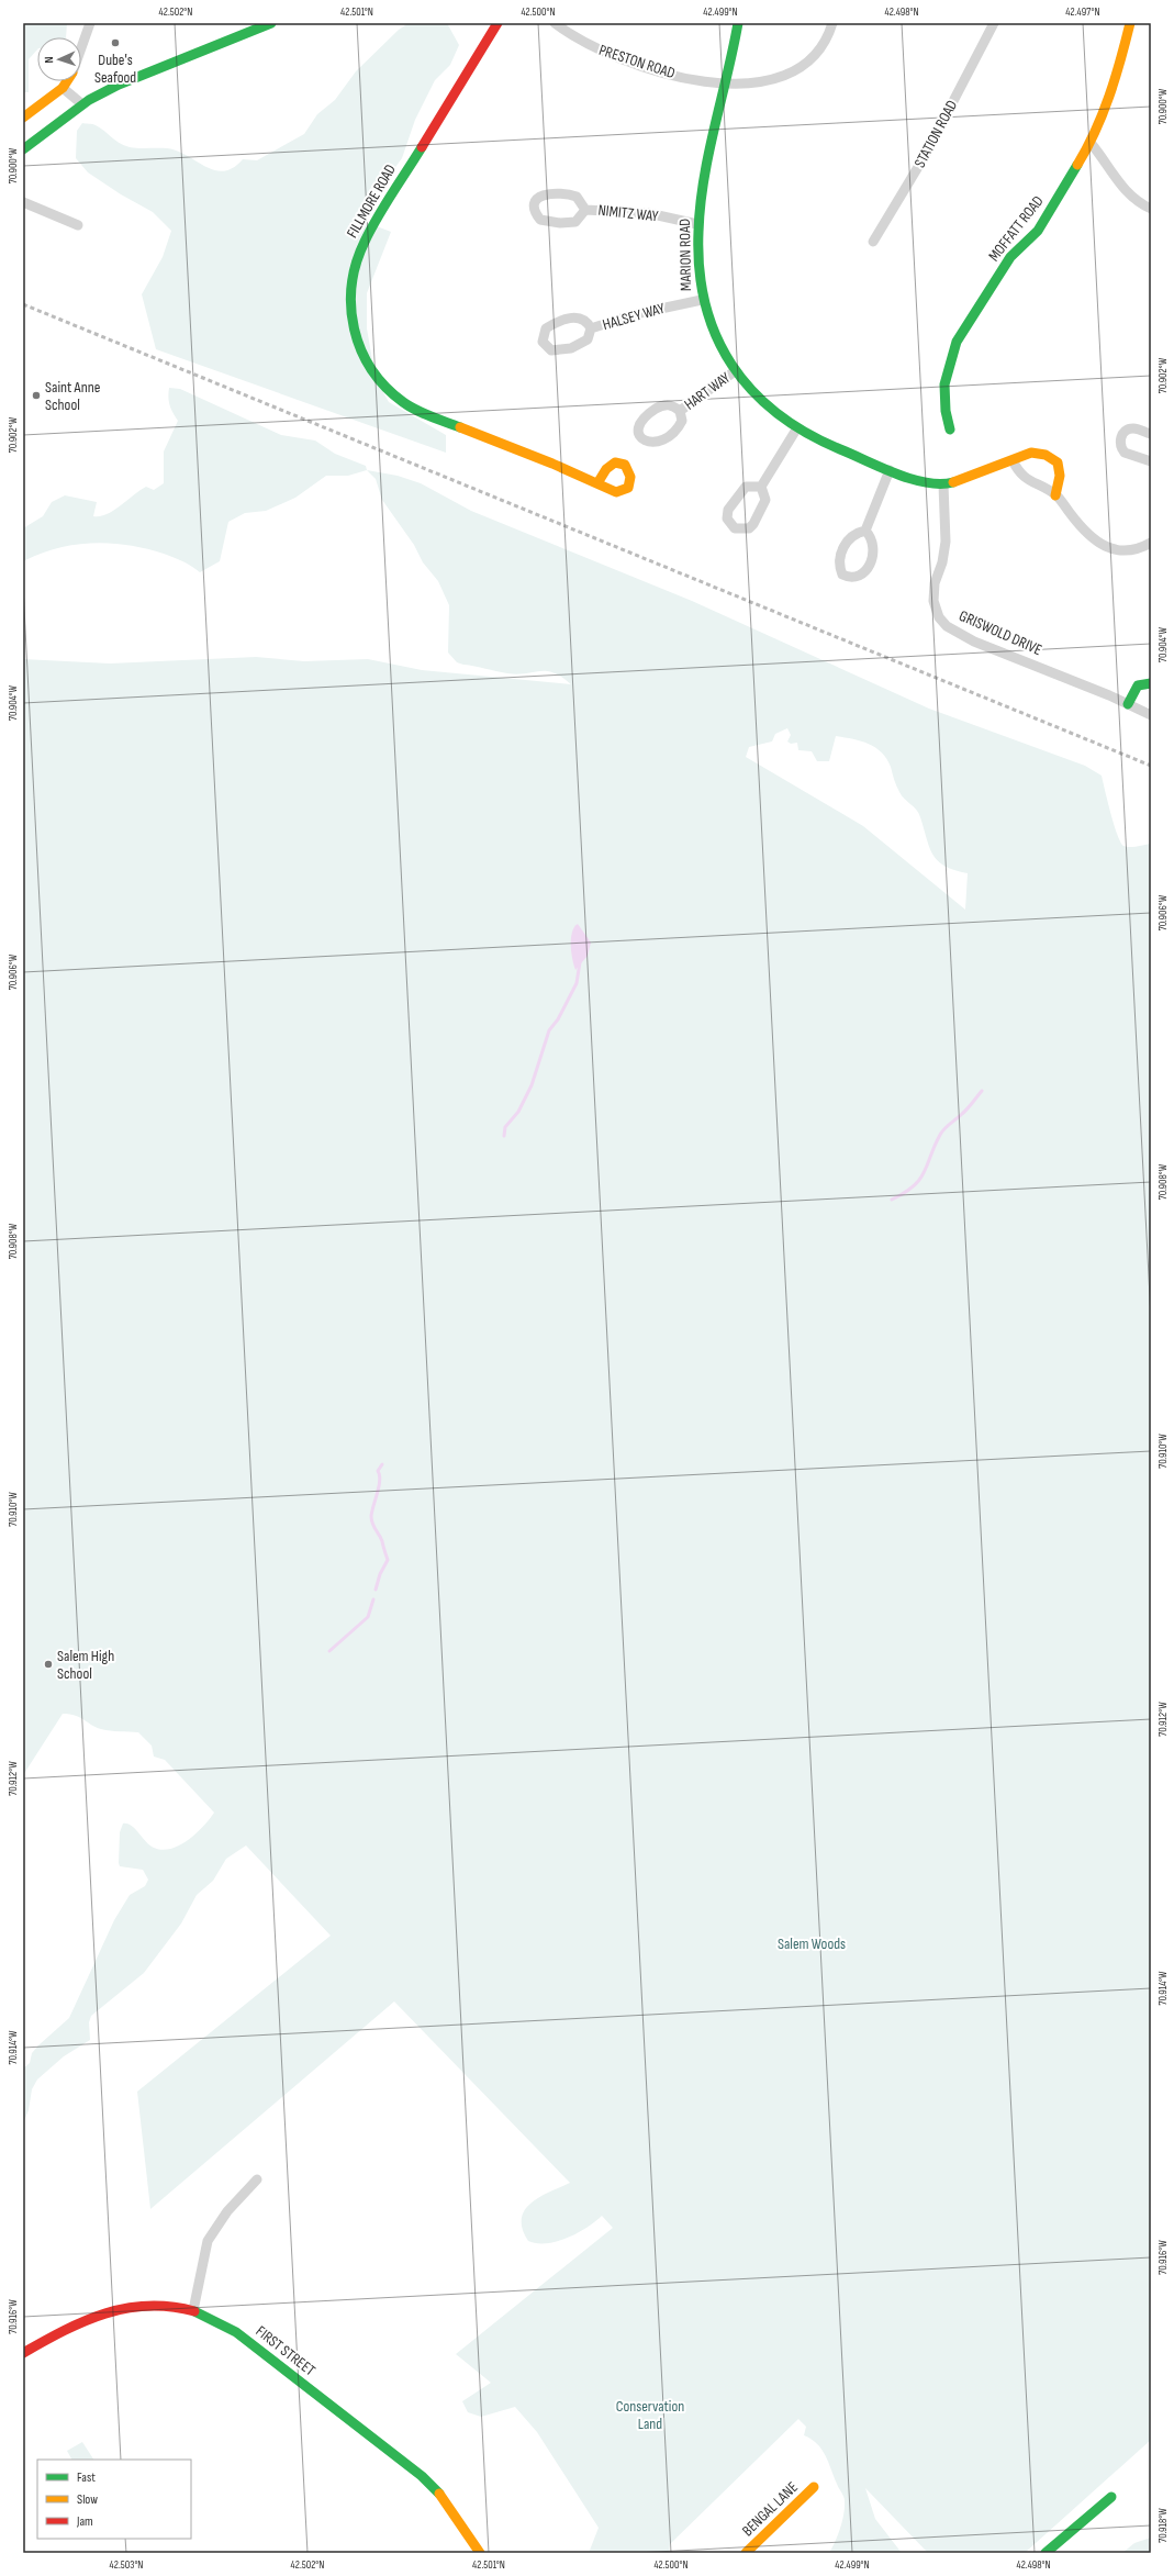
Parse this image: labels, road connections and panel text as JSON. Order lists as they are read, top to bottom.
{
  "streets": {
    "street": [
      "PRESTON ROAD",
      "STATION ROAD",
      "FILLMORE ROAD",
      "NIMITZ WAY",
      "MOFFATT ROAD",
      "MARION ROAD",
      "HALSEY WAY",
      "HART WAY",
      "GRISWOLD DRIVE",
      "FIRST STREET",
      "BENGAL LANE"
    ]
  },
  "crossings": [
    ["PRESTON ROAD", "MARION ROAD"],
    ["NIMITZ WAY", "MARION ROAD"],
    ["MARION ROAD", "HALSEY WAY"],
    ["MARION ROAD", "HART WAY"],
    ["MARION ROAD", "GRISWOLD DRIVE"]
  ],
  "parks": ["Salem Woods", "Conservation Land"],
  "places": ["Dube's Seafood", "Saint Anne School", "Salem High School"],
  "legend": ["Fast", "Slow", "Jam"],
  "north": "left",
  "coordinates": [
    "42.502°N",
    "42.501°N",
    "42.500°N",
    "42.499°N",
    "42.498°N",
    "42.497°N",
    "70.900°W",
    "70.902°W",
    "70.904°W",
    "70.906°W",
    "70.908°W",
    "70.910°W",
    "70.912°W",
    "70.914°W",
    "70.916°W",
    "70.918°W",
    "42.503°N"
  ]
}
